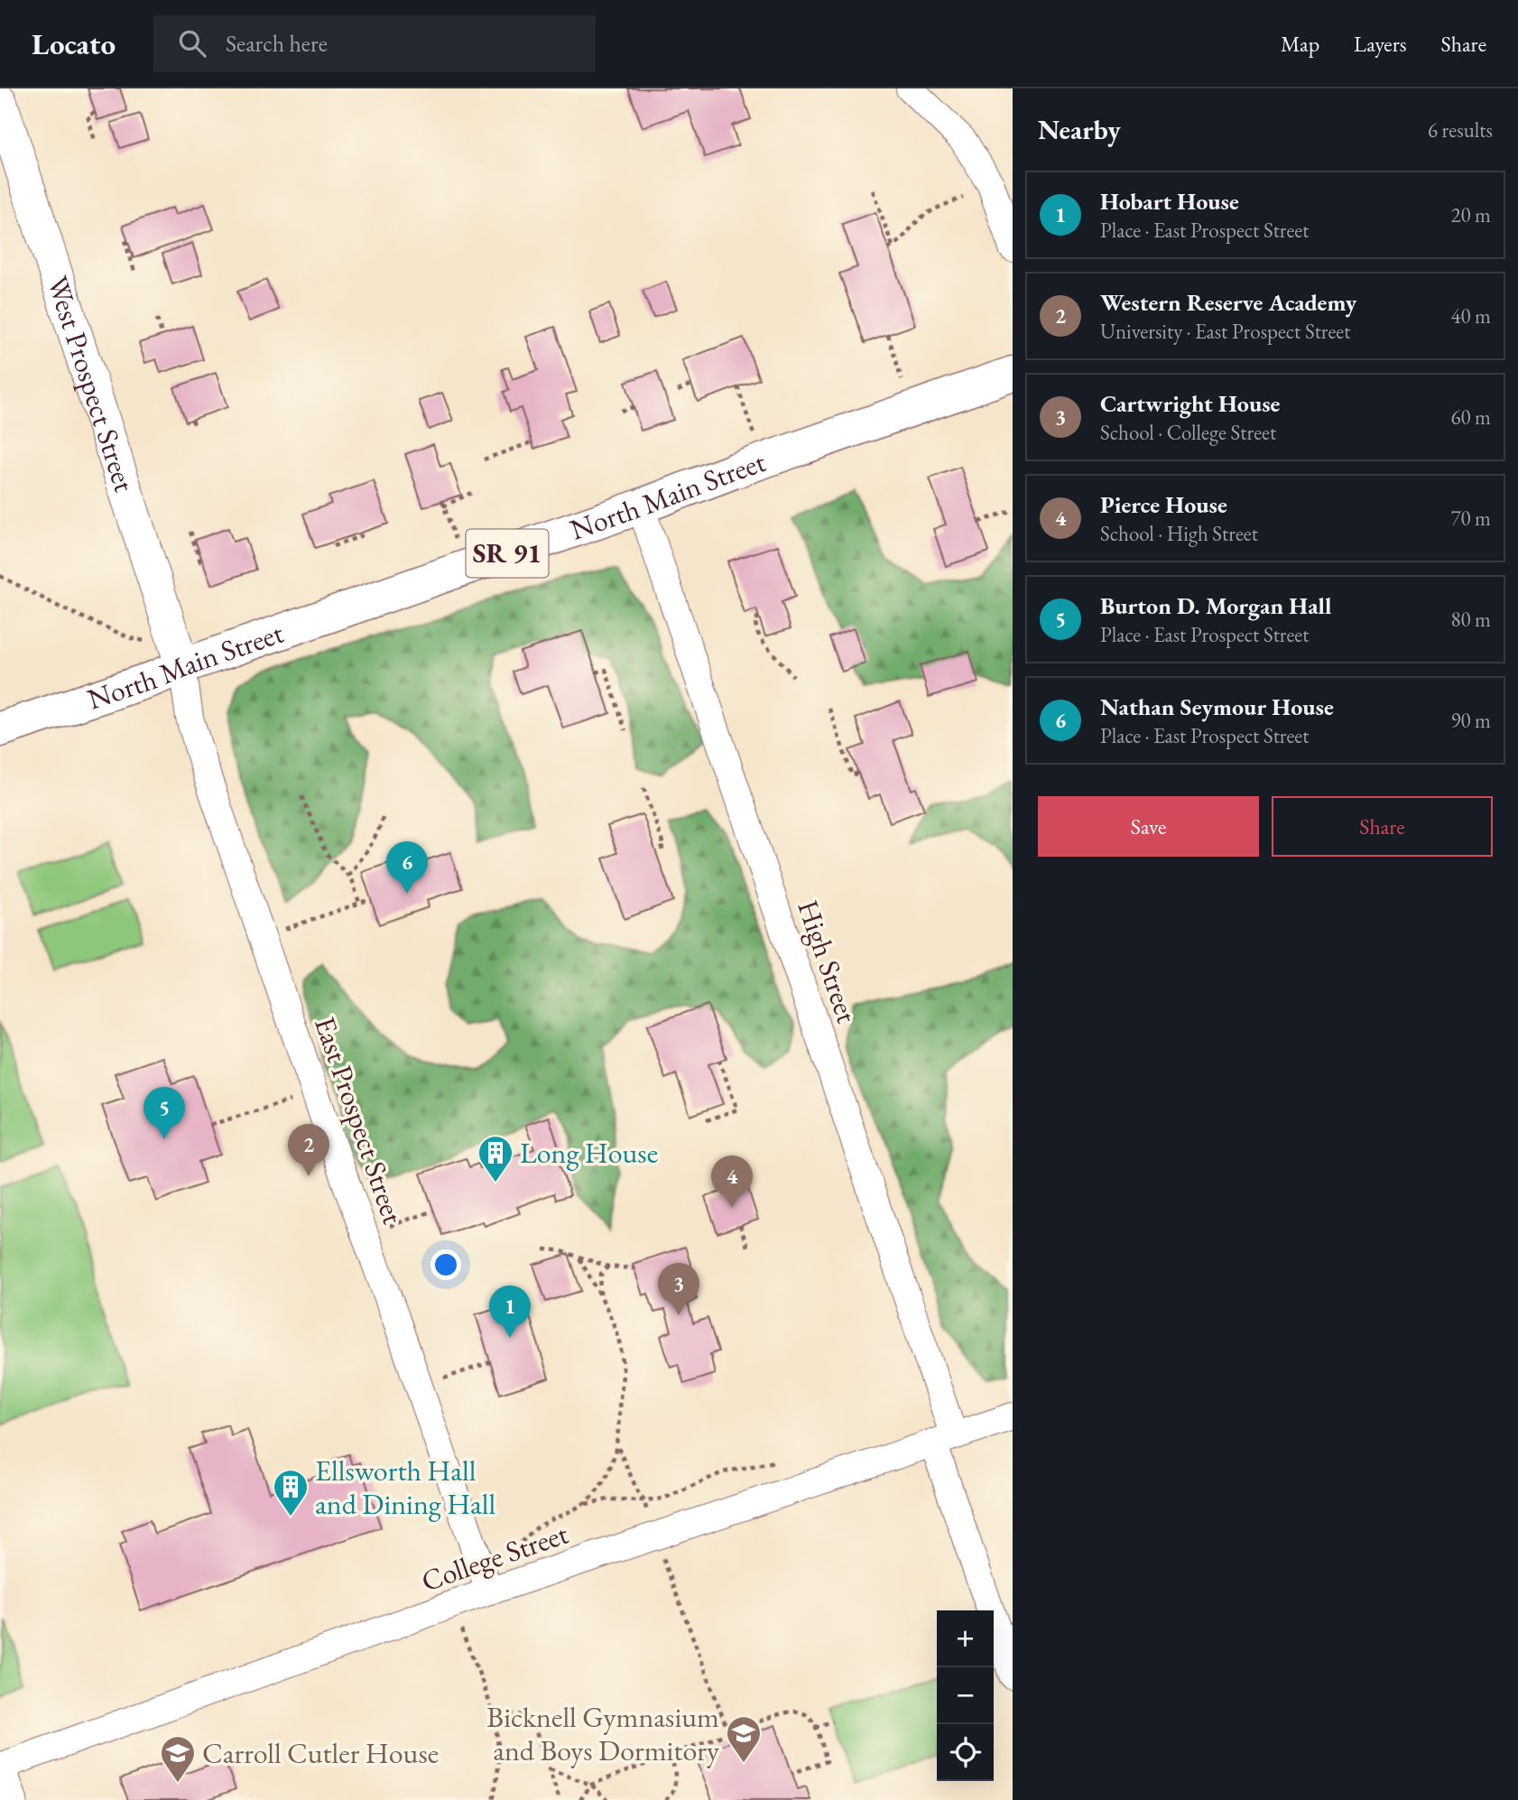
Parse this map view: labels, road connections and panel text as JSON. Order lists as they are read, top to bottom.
{
  "streets": {
    "main road": ["North Main Street", "SR 91"],
    "street": [
      "West Prospect Street",
      "High Street",
      "East Prospect Street",
      "College Street"
    ]
  },
  "crossings": [
    ["West Prospect Street", "North Main Street"],
    ["West Prospect Street", "East Prospect Street"],
    ["North Main Street", "High Street"],
    ["North Main Street", "East Prospect Street"],
    ["High Street", "College Street"],
    ["East Prospect Street", "College Street"]
  ],
  "places": {
    "building": ["Long House", "Ellsworth Hall and Dining Hall"],
    "school or university": ["Bicknell Gymnasium and Boys Dormitory", "Carroll Cutler House"]
  },
  "page": {
    "header": "Locato",
    "search": "Search here",
    "nav": ["Map", "Layers", "Share"],
    "heading": ["Nearby", "6 results"],
    "list": [
      {
        "mark": "1",
        "name": "Hobart House",
        "note": "Place · East Prospect Street",
        "value": "20 m"
      },
      {
        "mark": "2",
        "name": "Western Reserve Academy",
        "note": "University · East Prospect Street",
        "value": "40 m"
      },
      {
        "mark": "3",
        "name": "Cartwright House",
        "note": "School · College Street",
        "value": "60 m"
      },
      {
        "mark": "4",
        "name": "Pierce House",
        "note": "School · High Street",
        "value": "70 m"
      },
      {
        "mark": "5",
        "name": "Burton D. Morgan Hall",
        "note": "Place · East Prospect Street",
        "value": "80 m"
      },
      {
        "mark": "6",
        "name": "Nathan Seymour House",
        "note": "Place · East Prospect Street",
        "value": "90 m"
      }
    ],
    "buttons": ["Save", "Share"],
    "pins": [
      "6",
      "5",
      "2",
      "4",
      "3",
      "1"
    ],
    "map_buttons": ["+", "−"]
  }
}
